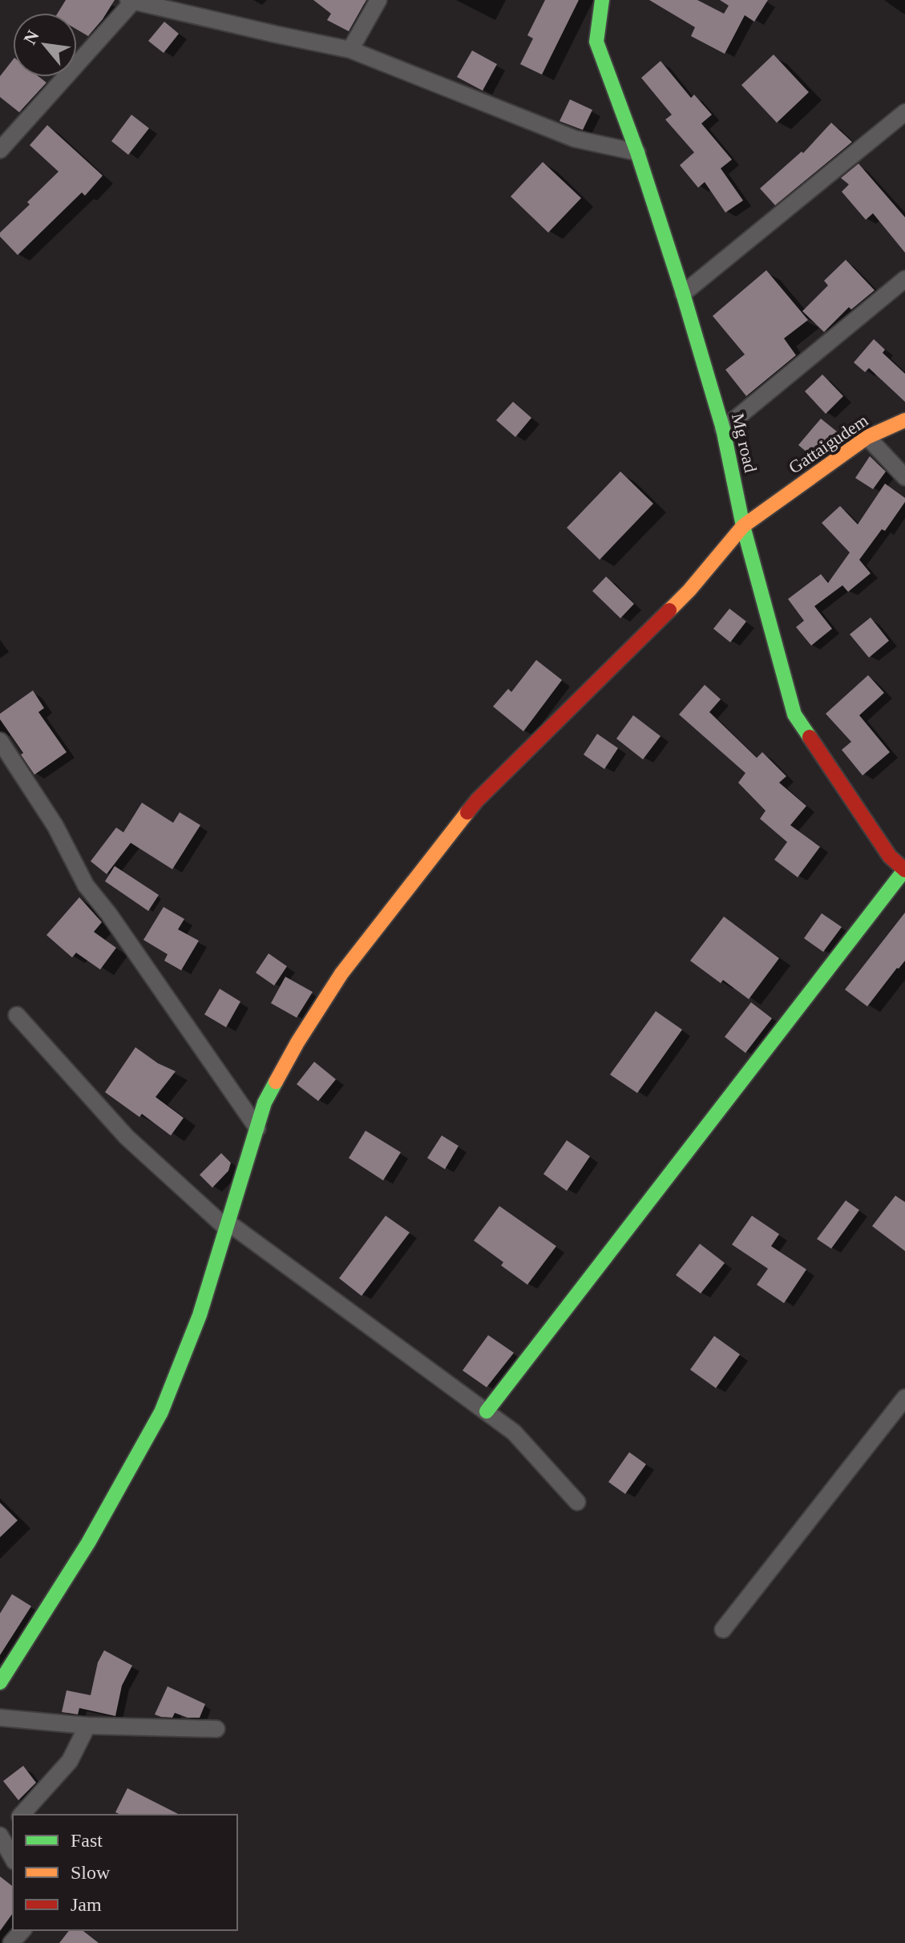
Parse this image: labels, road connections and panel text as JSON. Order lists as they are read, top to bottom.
{
  "streets": {
    "street": ["Mg road", "Gattaigudem"]
  },
  "crossings": [
    ["Mg road", "Gattaigudem"]
  ],
  "legend": ["Fast", "Slow", "Jam"],
  "north": "top left"
}
